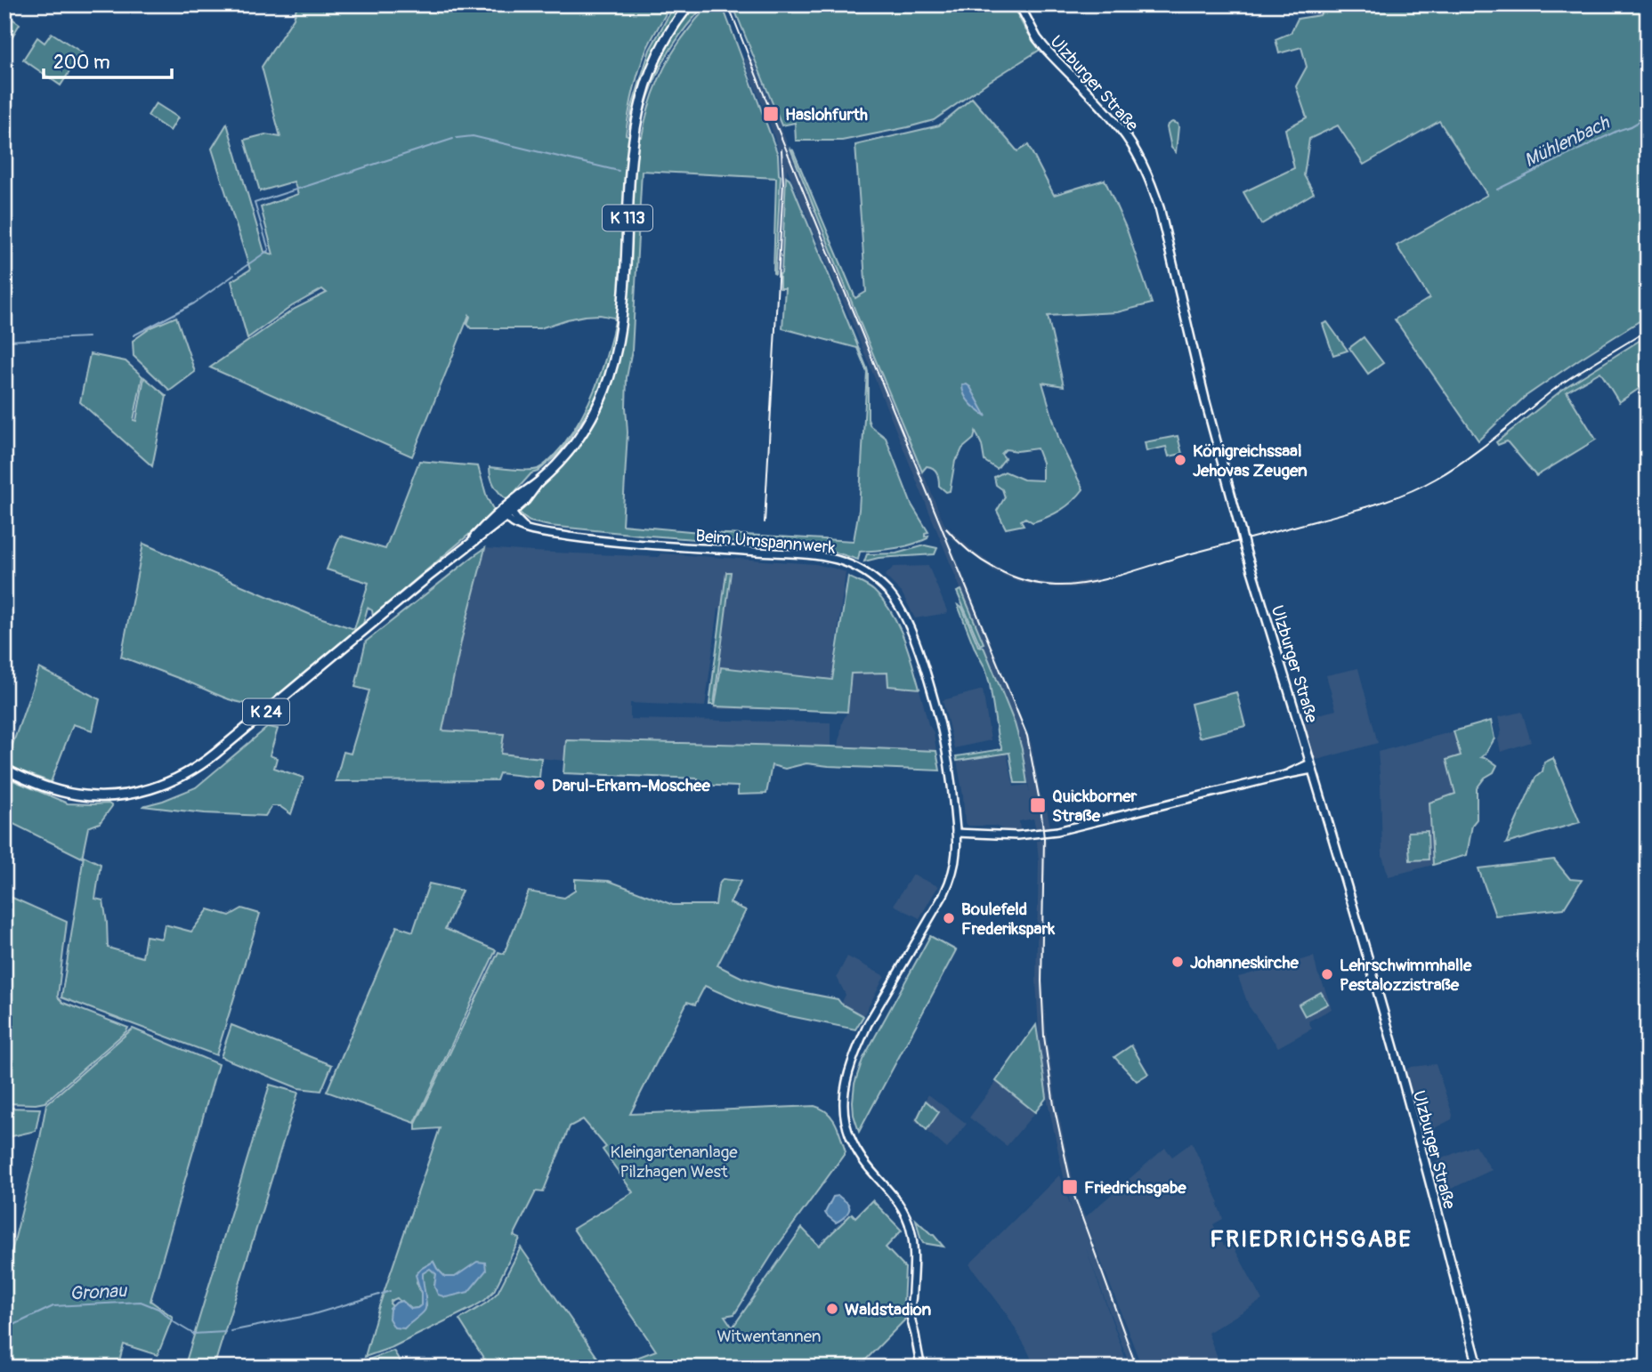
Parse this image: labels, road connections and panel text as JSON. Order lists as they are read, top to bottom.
{
  "streets": {
    "main road": ["Ulzburger Straße", "K 113", "K 24"],
    "street": ["Beim Umspannwerk"]
  },
  "crossings": [
    ["K 113", "Beim Umspannwerk"],
    ["K 113", "K 24"]
  ],
  "districts": ["FRIEDRICHSGABE"],
  "water": ["Mühlenbach", "Gronau"],
  "parks": ["Kleingartenanlage Pilzhagen West", "Witwentannen"],
  "places": {
    "transit": ["Haslohfurth", "Quickborner Straße", "Friedrichsgabe"],
    "other": [
      "Königreichssaal Jehovas Zeugen",
      "Darul-Erkam-Moschee",
      "Boulefeld Frederikspark",
      "Johanneskirche",
      "Lehrschwimmhalle Pestalozzistraße",
      "Waldstadion"
    ]
  },
  "scale_bar": "200 m"
}
